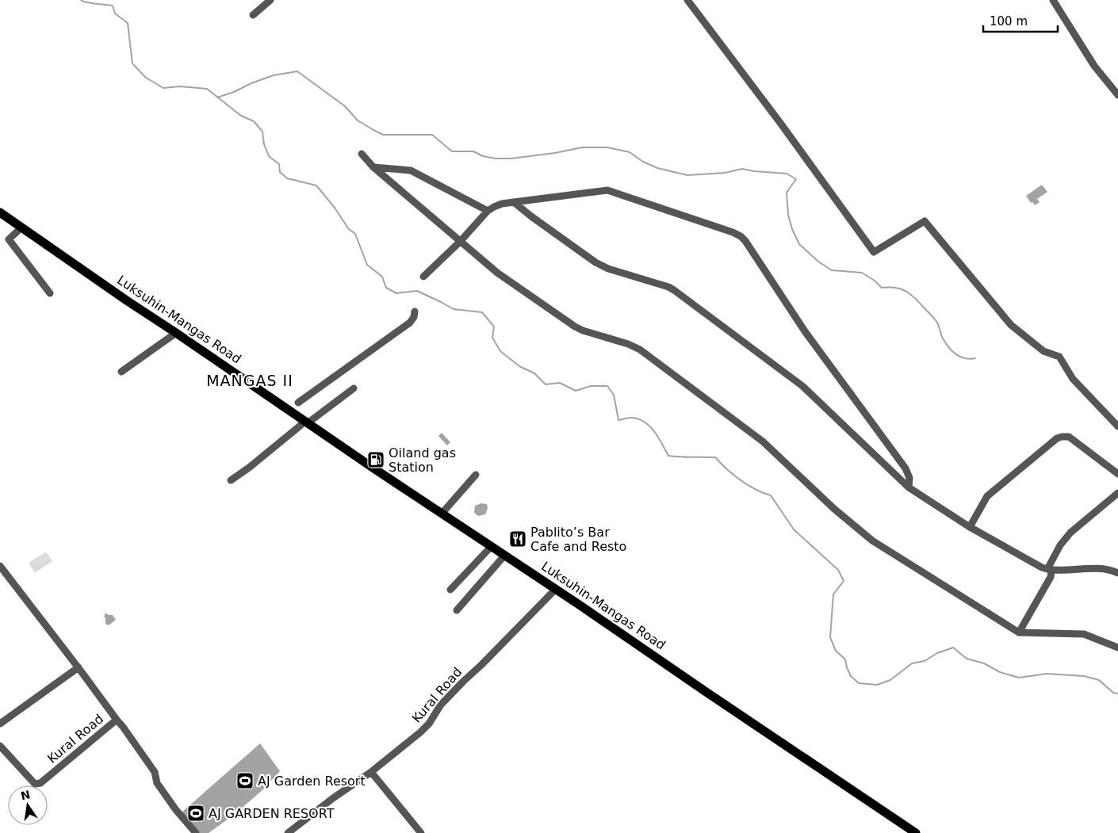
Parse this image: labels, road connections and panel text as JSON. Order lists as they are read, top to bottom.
{
  "streets": {
    "main road": ["Luksuhin-Mangas Road"],
    "street": ["Kural Road"]
  },
  "crossings": [
    ["Luksuhin-Mangas Road", "Kural Road"]
  ],
  "districts": ["MANGAS II"],
  "places": {
    "fuel station": ["Oiland gas Station"],
    "restaurant": ["Pablito’s Bar Cafe and Resto"],
    "sports": ["AJ Garden Resort", "AJ GARDEN RESORT"]
  },
  "scale_bar": "100 m",
  "north": "top"
}
